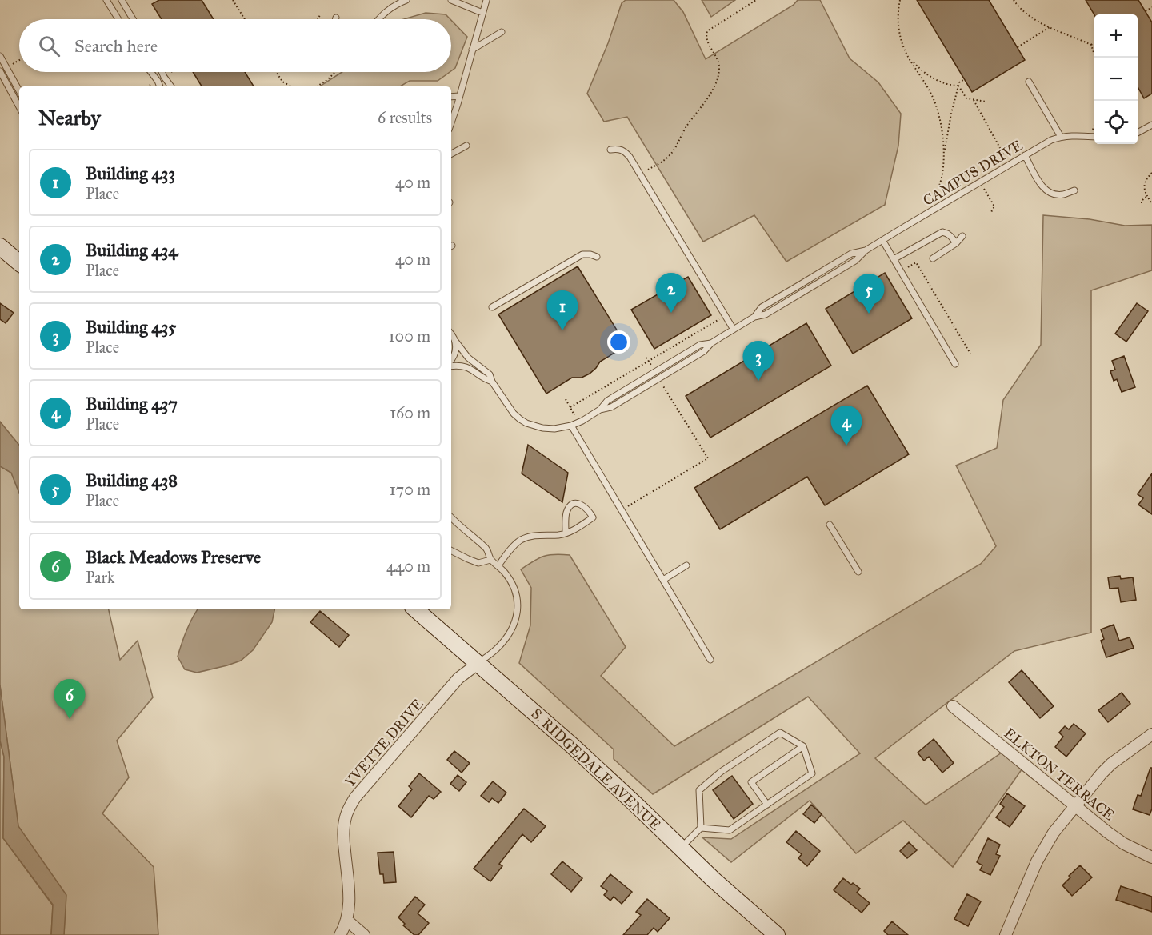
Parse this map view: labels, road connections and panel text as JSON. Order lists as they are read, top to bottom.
{
  "streets": {
    "main road": ["S. RIDGEDALE AVENUE"],
    "street": ["YVETTE DRIVE", "ELKTON TERRACE"],
    "lane": ["CAMPUS DRIVE"]
  },
  "crossings": [
    ["YVETTE DRIVE", "S. RIDGEDALE AVENUE"]
  ],
  "page": {
    "map_buttons": ["+", "−"],
    "search": "Search here",
    "heading": ["Nearby", "6 results"],
    "list": [
      {
        "mark": "1",
        "name": "Building 433",
        "note": "Place",
        "value": "40 m"
      },
      {
        "mark": "2",
        "name": "Building 434",
        "note": "Place",
        "value": "40 m"
      },
      {
        "mark": "3",
        "name": "Building 435",
        "note": "Place",
        "value": "100 m"
      },
      {
        "mark": "4",
        "name": "Building 437",
        "note": "Place",
        "value": "160 m"
      },
      {
        "mark": "5",
        "name": "Building 438",
        "note": "Place",
        "value": "170 m"
      },
      {
        "mark": "6",
        "name": "Black Meadows Preserve",
        "note": "Park",
        "value": "440 m"
      }
    ],
    "pins": [
      "2",
      "5",
      "1",
      "3",
      "4",
      "6"
    ]
  }
}
